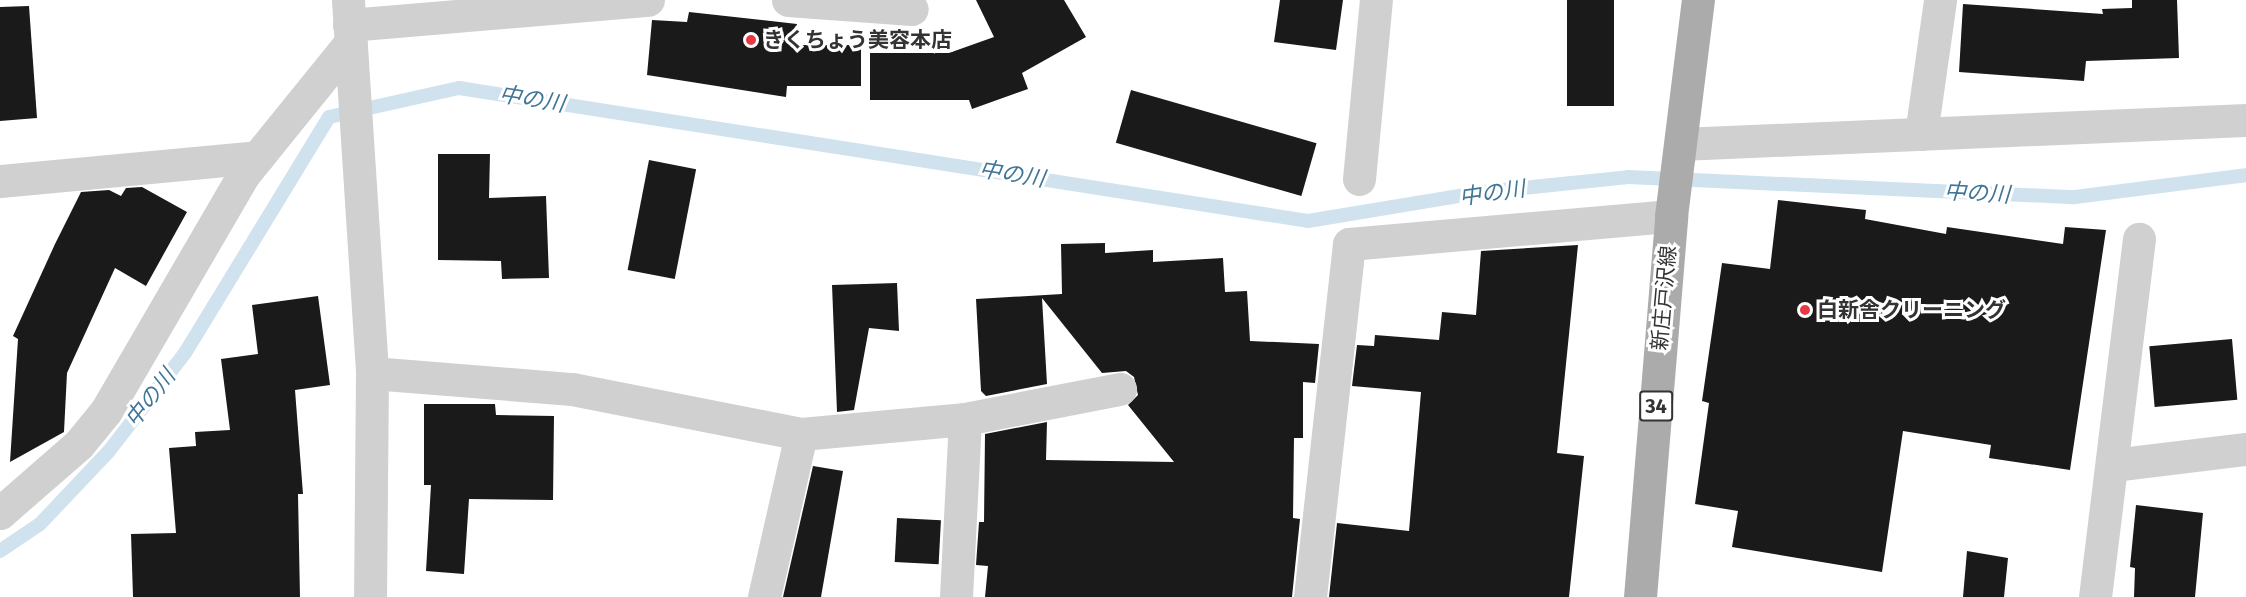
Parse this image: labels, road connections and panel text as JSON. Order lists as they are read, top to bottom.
{
  "streets": {
    "main road": ["新庄戸沢線", "34"]
  },
  "water": ["中の川"],
  "places": ["きくちょう美容本店", "白新舎クリーニング"]
}
